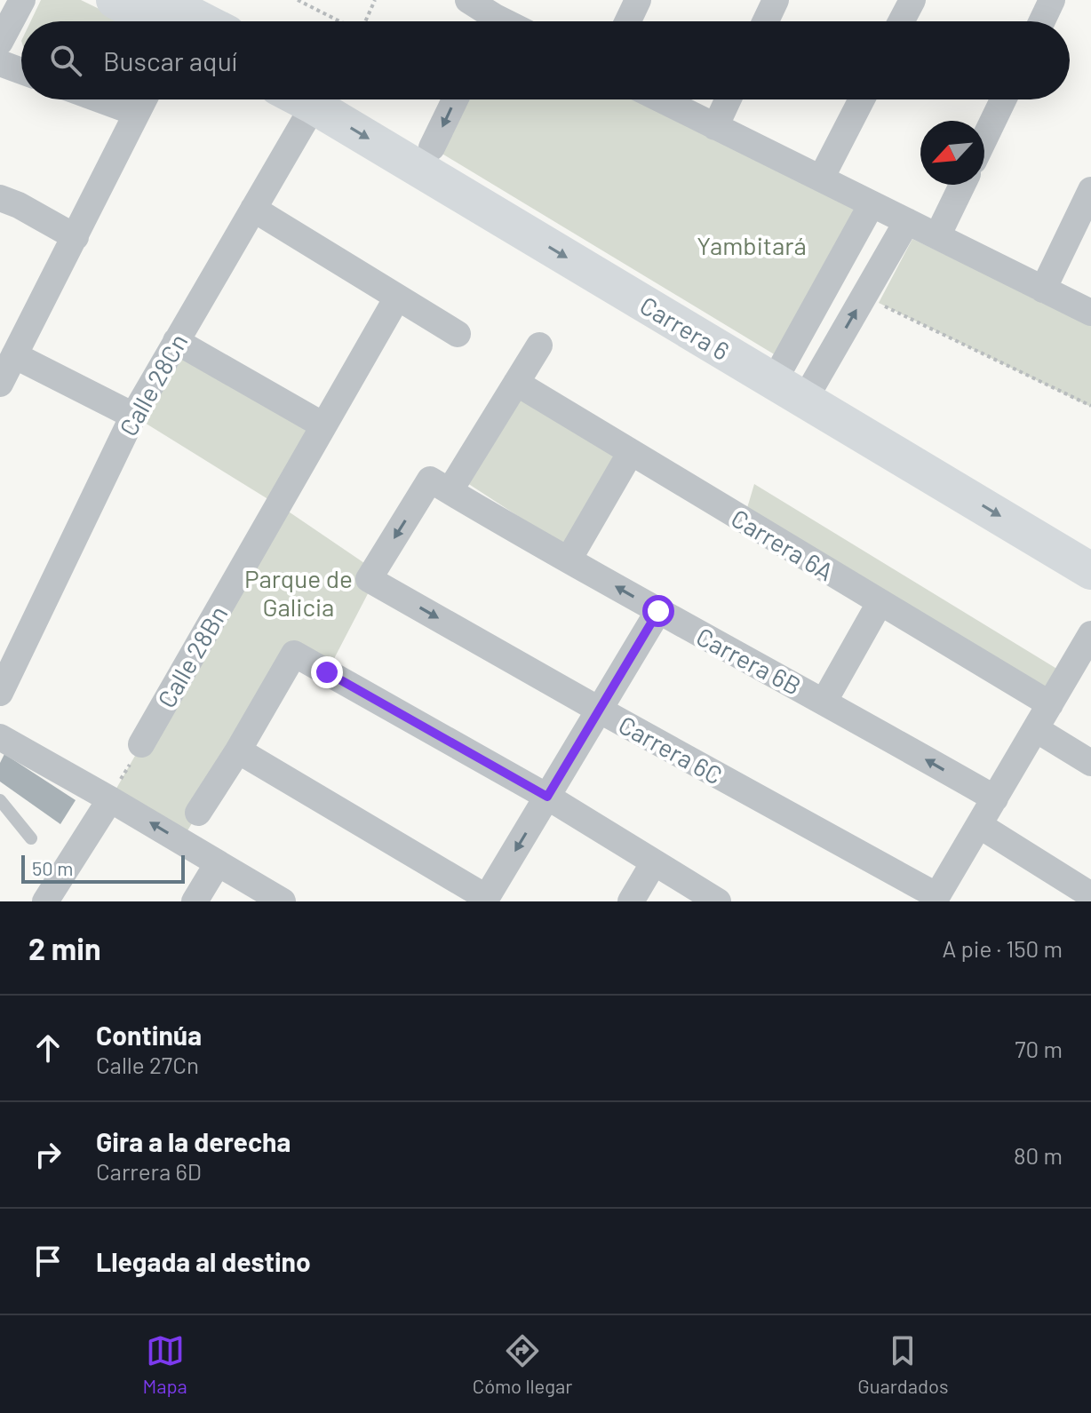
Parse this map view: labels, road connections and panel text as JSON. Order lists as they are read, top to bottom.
{
  "streets": {
    "main road": ["Carrera 6"],
    "street": [
      "Calle 28Cn",
      "Carrera 6A",
      "Calle 28Bn",
      "Carrera 6B",
      "Carrera 6C"
    ]
  },
  "crossings": [
    ["Carrera 6B", "Carrera 6C"]
  ],
  "one_way": ["Carrera 6B"],
  "parks": ["Yambitará", "Parque de Galicia"],
  "scale_bar": "50 m",
  "north": "bottom left",
  "page": {
    "search": "Buscar aquí",
    "scale": "50 m",
    "heading": ["2 min", "A pie · 150 m"],
    "list": [
      ["Continúa", "Calle 27Cn", "70 m"],
      ["Gira a la derecha", "Carrera 6D", "80 m"],
      "Llegada al destino"
    ],
    "nav": ["Mapa", "Cómo llegar", "Guardados"]
  }
}
